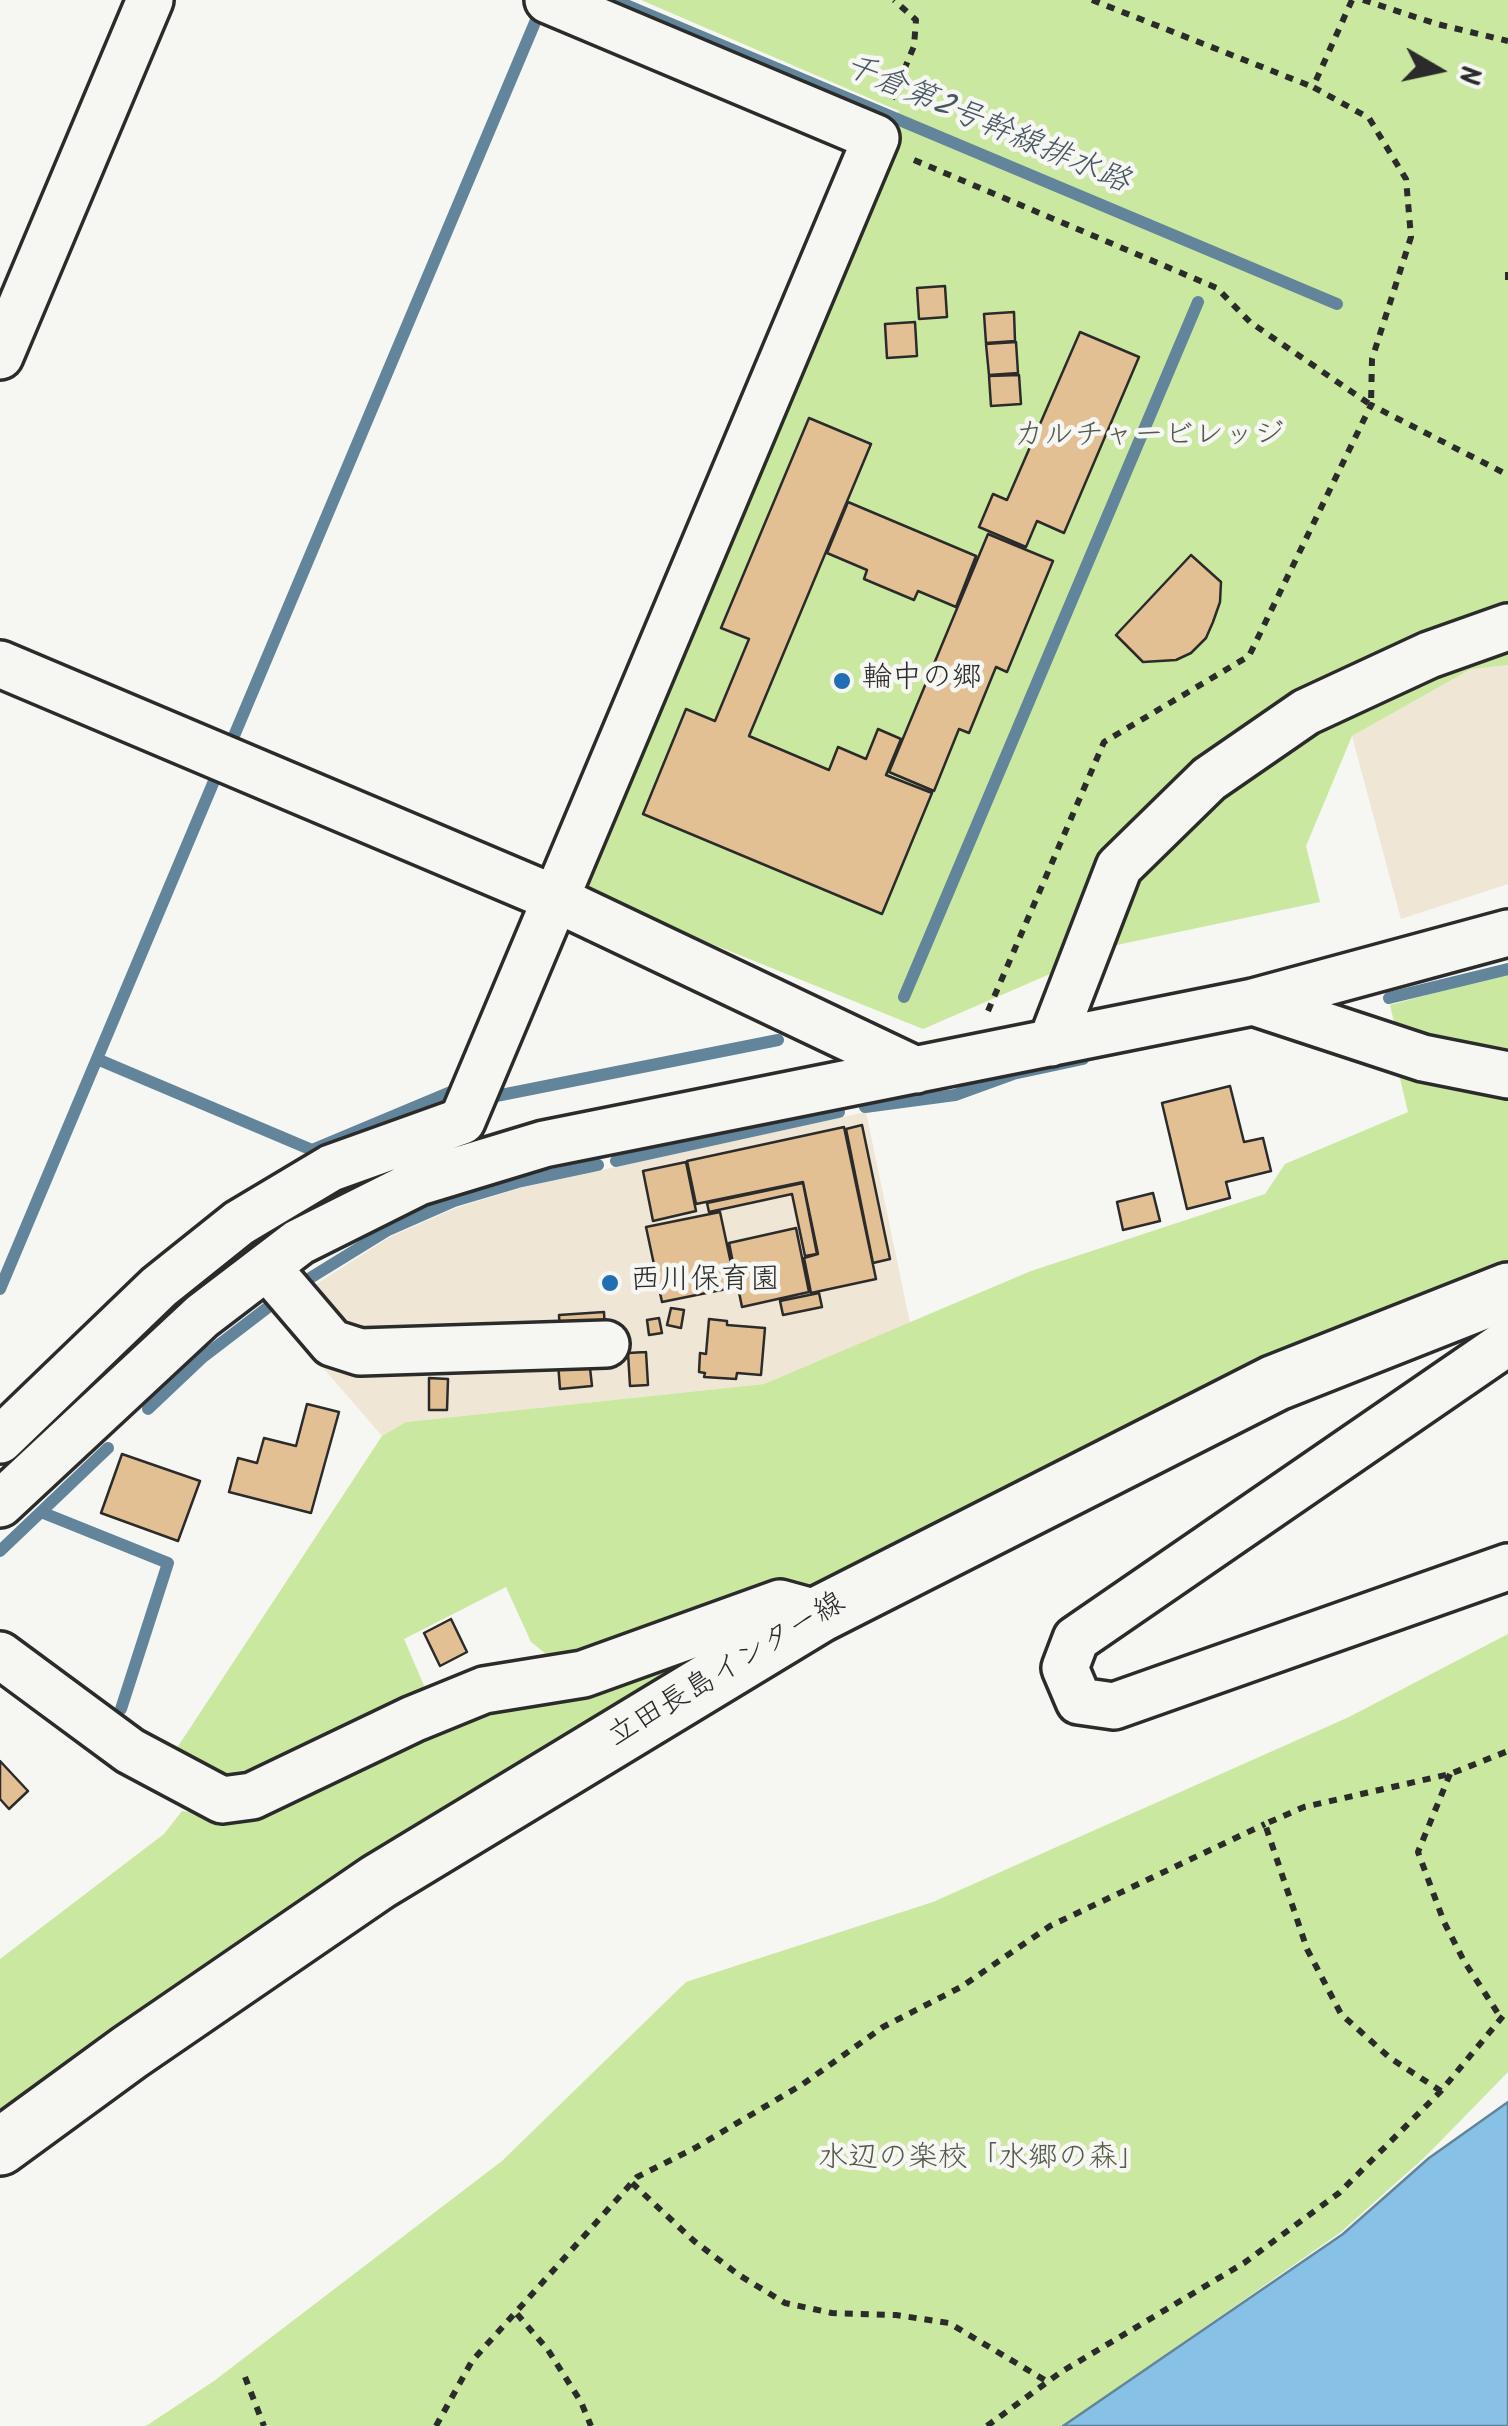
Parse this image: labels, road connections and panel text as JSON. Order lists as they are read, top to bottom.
{
  "streets": {
    "main road": ["立田長島インター線"]
  },
  "water": ["千倉第2号幹線排水路"],
  "parks": ["カルチャービレッジ", "水辺の楽校「水郷の森」"],
  "places": ["輪中の郷", "西川保育園"],
  "north": "right"
}
